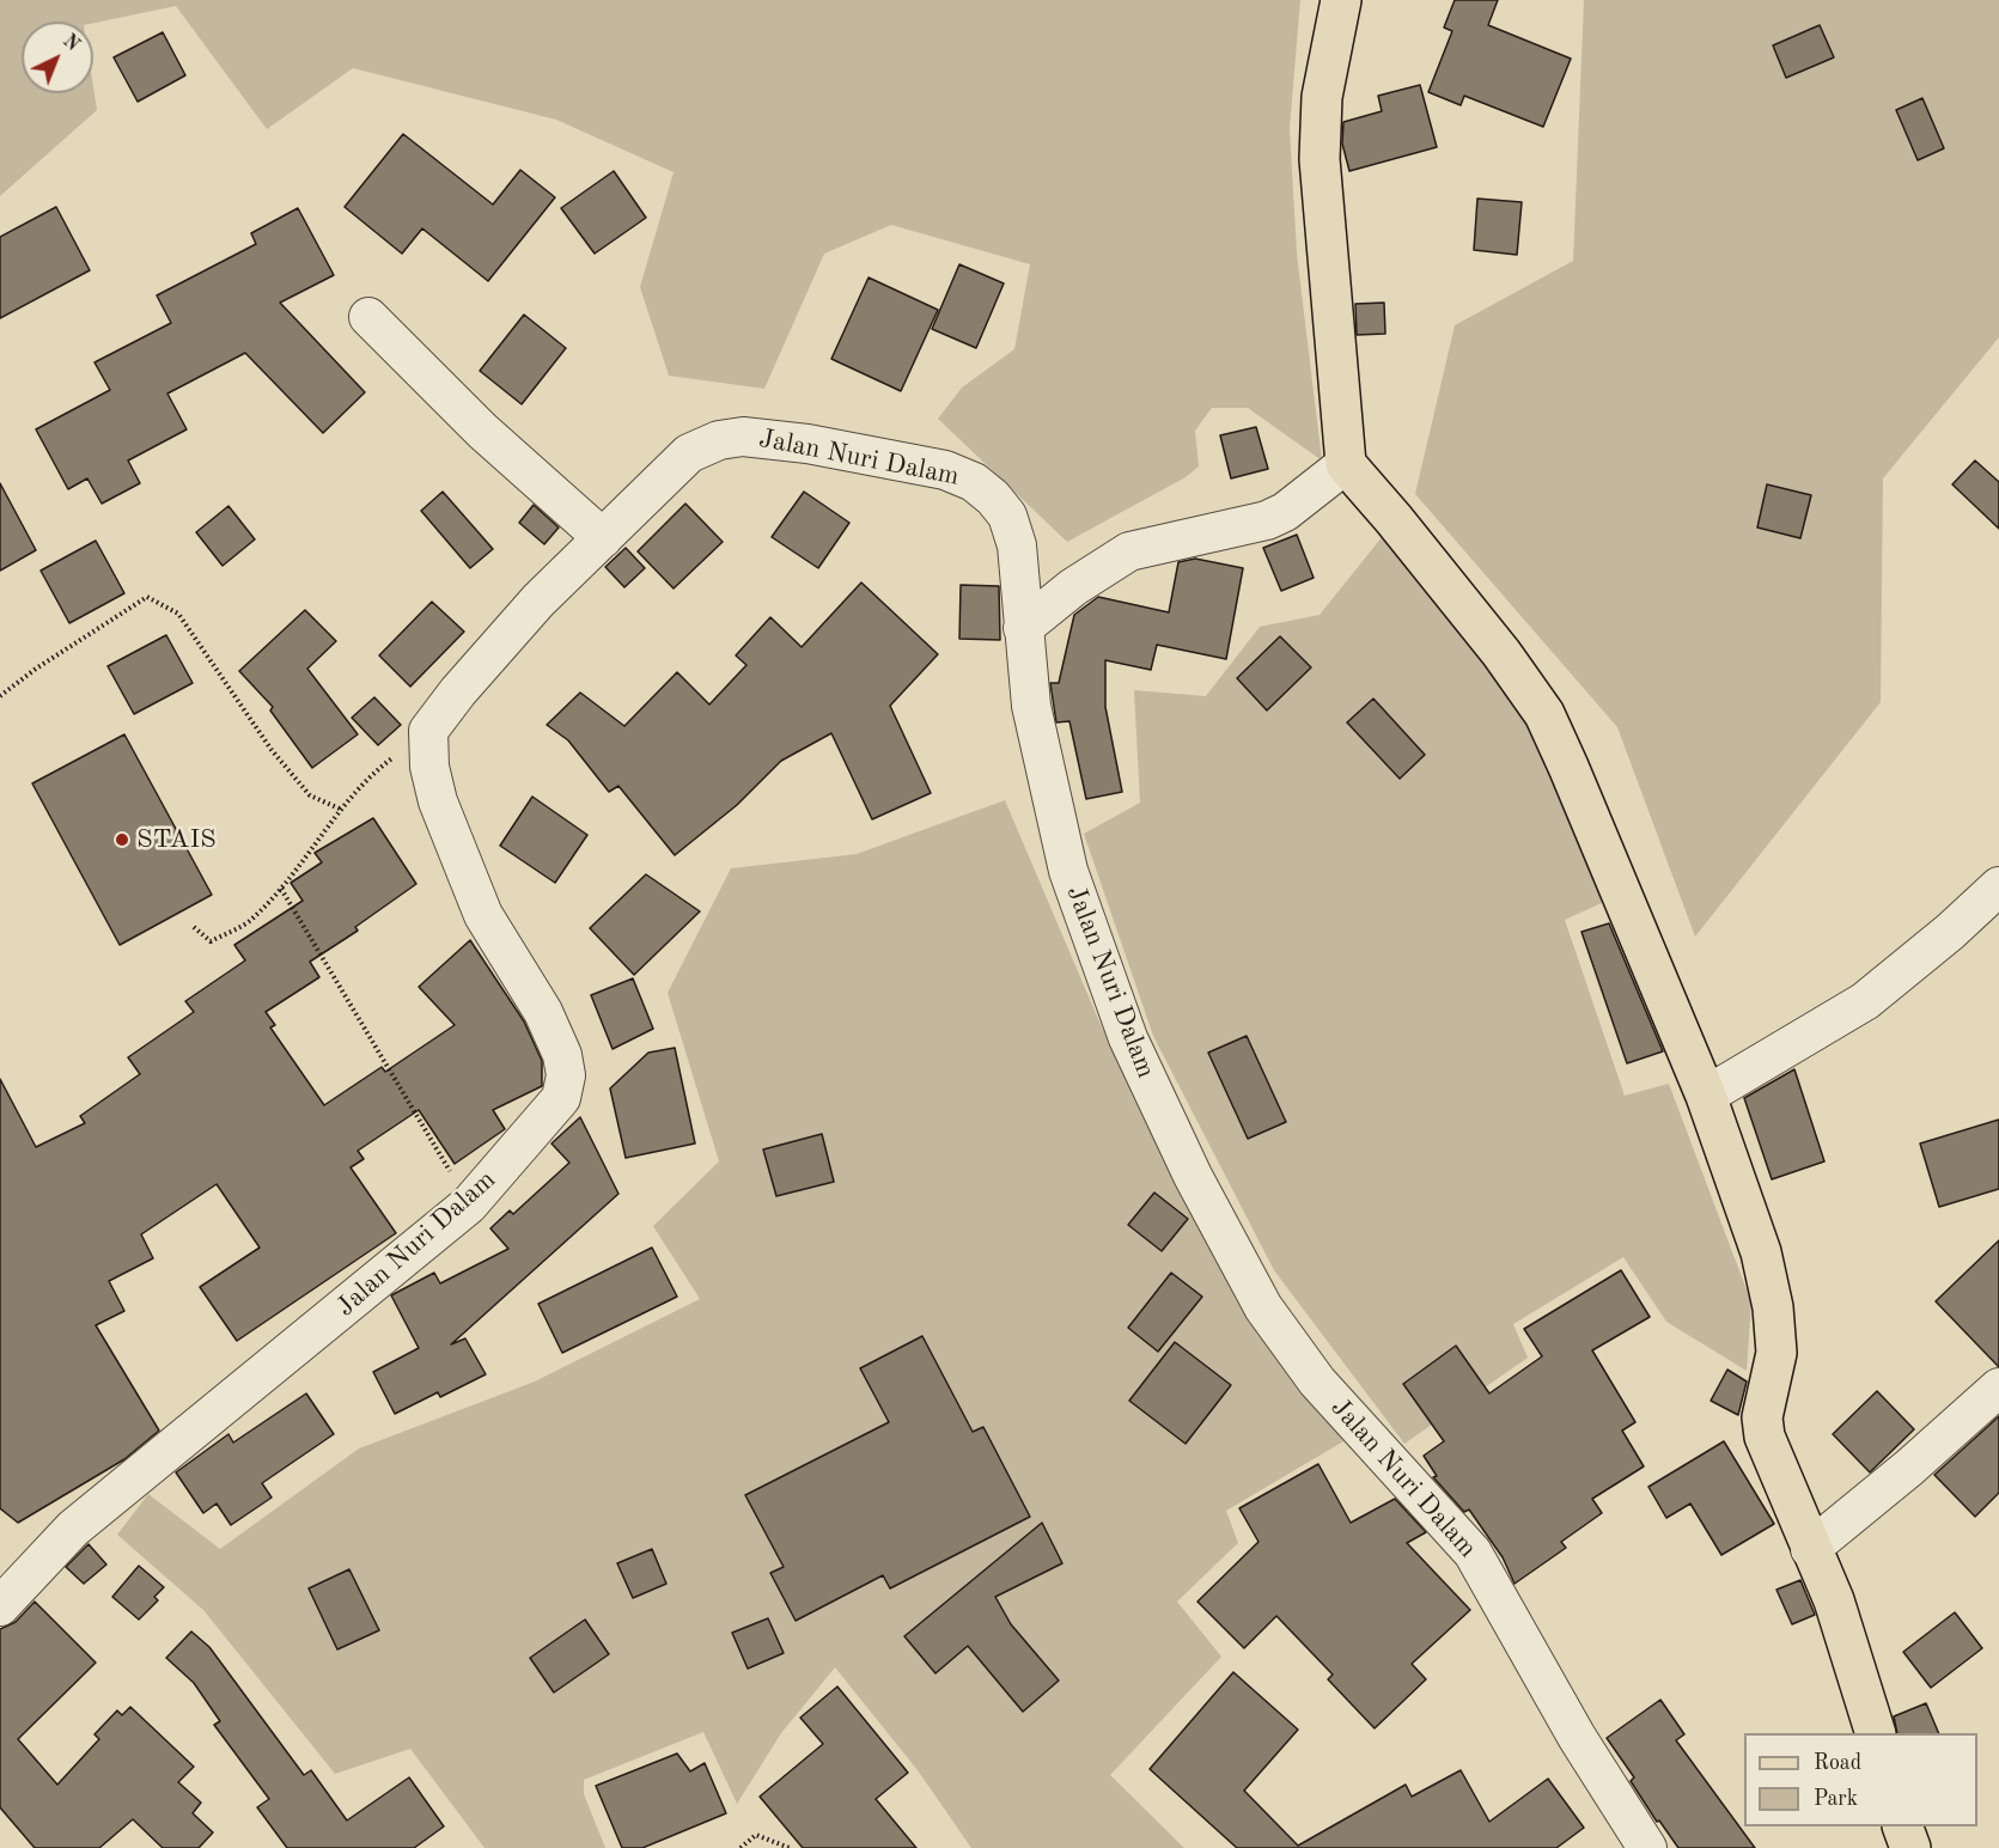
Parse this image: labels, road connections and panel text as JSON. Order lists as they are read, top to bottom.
{
  "streets": {
    "street": ["Jalan Nuri Dalam"]
  },
  "places": ["STAIS"],
  "legend": ["Road", "Park"],
  "north": "top right"
}
